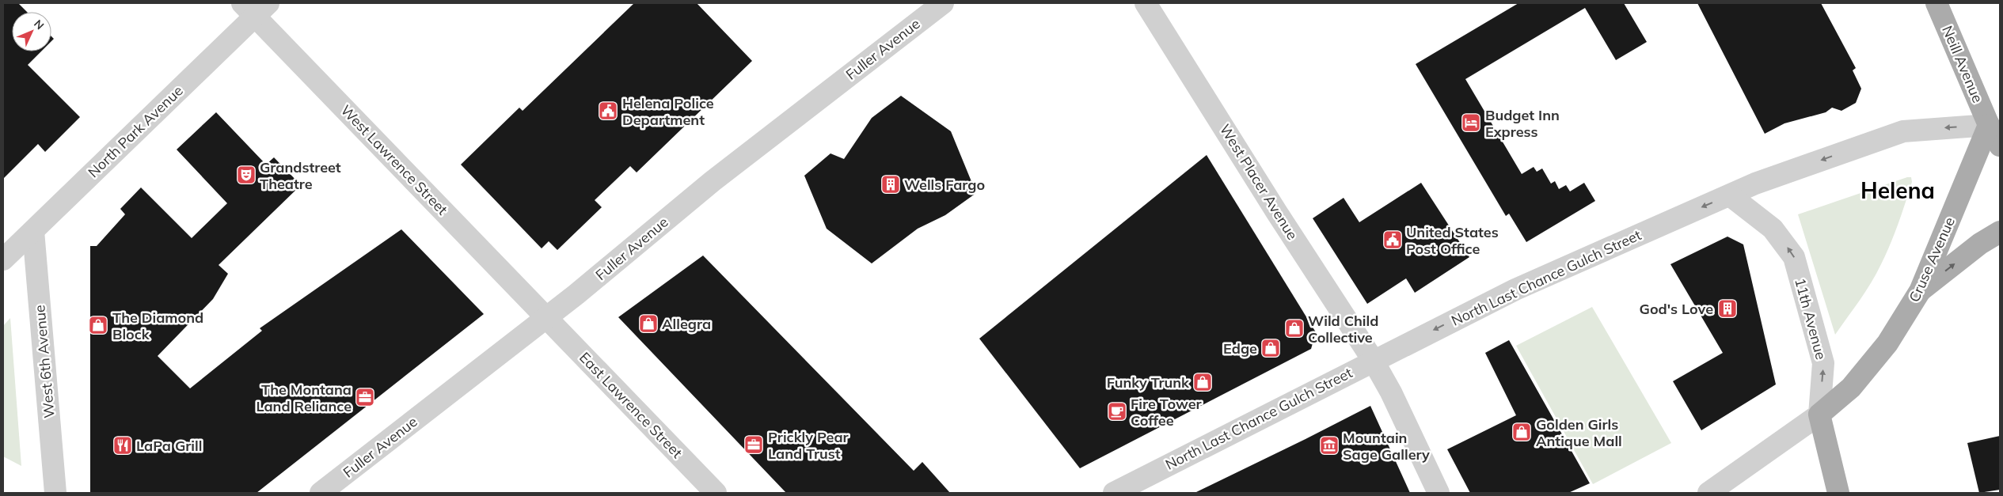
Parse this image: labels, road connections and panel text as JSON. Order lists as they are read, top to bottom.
{
  "streets": {
    "main road": ["Neill Avenue", "Cruse Avenue", "11th Avenue"],
    "street": [
      "Fuller Avenue",
      "North Park Avenue",
      "West Lawrence Street",
      "West Placer Avenue",
      "North Last Chance Gulch Street",
      "West 6th Avenue",
      "East Lawrence Street"
    ]
  },
  "crossings": [
    ["Fuller Avenue", "West Lawrence Street"],
    ["Fuller Avenue", "East Lawrence Street"],
    ["Neill Avenue", "Cruse Avenue"],
    ["Neill Avenue", "North Last Chance Gulch Street"],
    ["North Park Avenue", "West Lawrence Street"],
    ["North Park Avenue", "West 6th Avenue"],
    ["West Lawrence Street", "East Lawrence Street"],
    ["West Placer Avenue", "North Last Chance Gulch Street"],
    ["Cruse Avenue", "North Last Chance Gulch Street"],
    ["Cruse Avenue", "11th Avenue"],
    ["North Last Chance Gulch Street", "11th Avenue"]
  ],
  "one_way": ["North Last Chance Gulch Street", "11th Avenue"],
  "districts": ["Helena"],
  "places": {
    "public building": ["Helena Police Department", "United States Post Office"],
    "hotel": ["Budget Inn Express"],
    "theatre": ["Grandstreet Theatre"],
    "building": ["Wells Fargo", "God's Love"],
    "shop": [
      "Allegra",
      "The Diamond Block",
      "Wild Child Collective",
      "Edge",
      "Funky Trunk",
      "Golden Girls Antique Mall"
    ],
    "office": ["The Montana Land Reliance", "Prickly Pear Land Trust"],
    "cafe": ["Fire Tower Coffee"],
    "restaurant": ["LaPa Grill"],
    "museum": ["Mountain Sage Gallery"]
  },
  "north": "top right"
}
